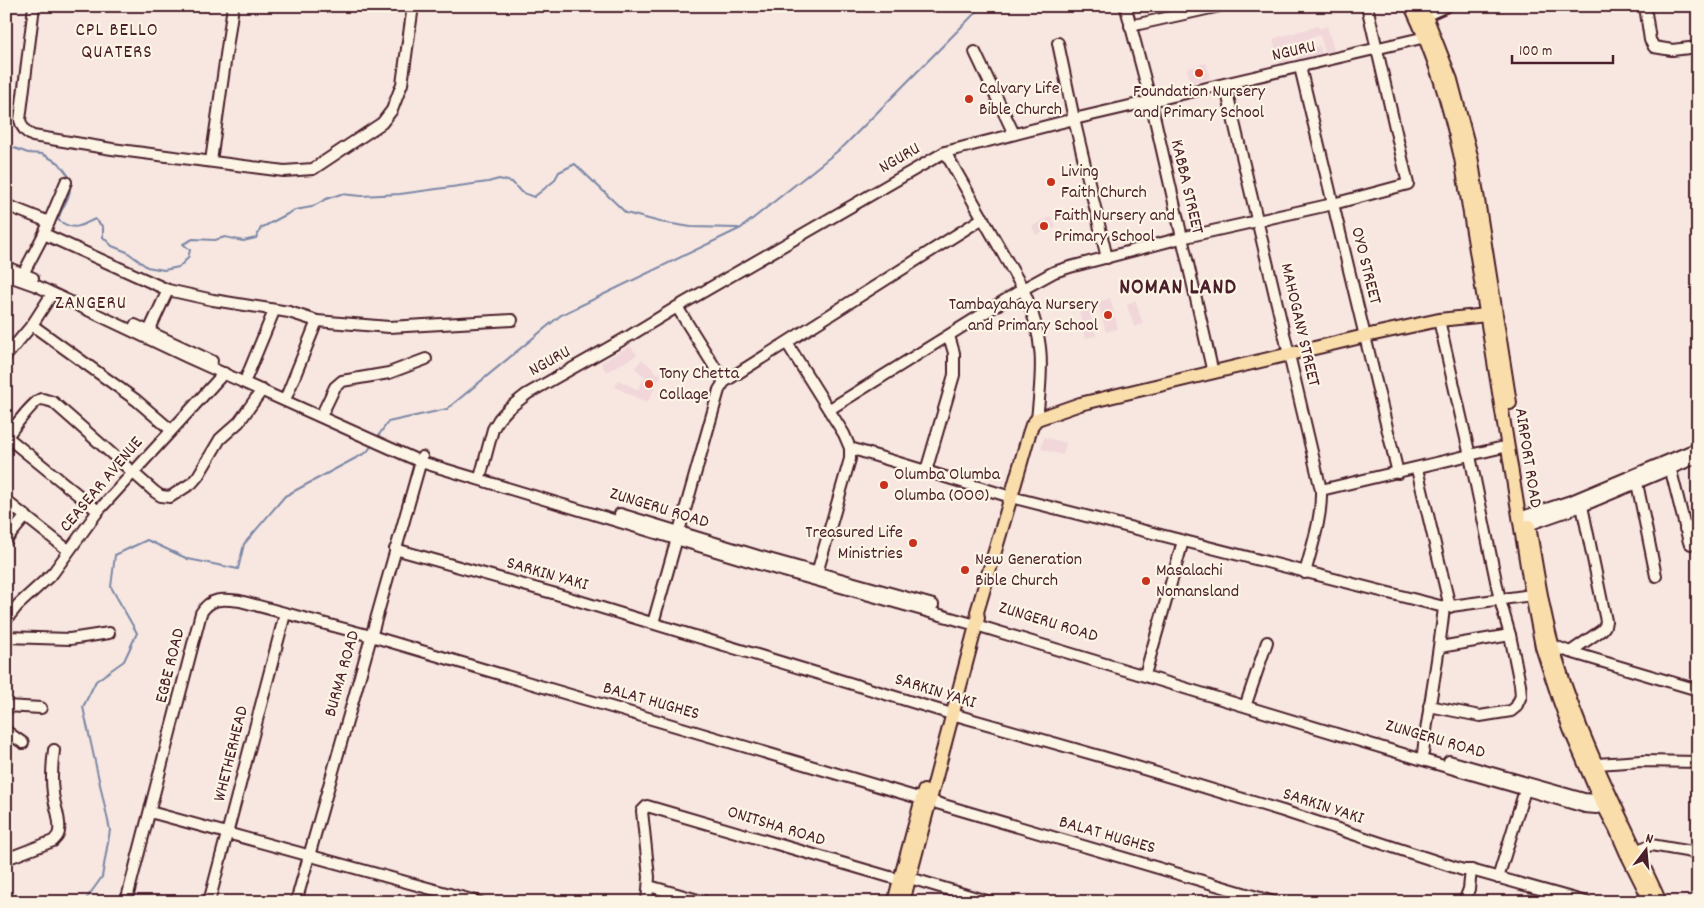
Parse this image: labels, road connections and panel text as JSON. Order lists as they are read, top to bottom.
{
  "streets": {
    "main road": ["AIRPORT ROAD"],
    "street": [
      "NGURU",
      "KABBA STREET",
      "OYO STREET",
      "MAHOGANY STREET",
      "CEASEAR AVENUE",
      "ZUNGERU ROAD",
      "SARKIN YAKI",
      "EGBE ROAD",
      "BURMA ROAD",
      "BALAT HUGHES",
      "WHETHERHEAD",
      "ONITSHA ROAD"
    ]
  },
  "crossings": [
    ["NGURU", "KABBA STREET"],
    ["NGURU", "OYO STREET"],
    ["NGURU", "MAHOGANY STREET"],
    ["NGURU", "AIRPORT ROAD"],
    ["NGURU", "ZUNGERU ROAD"],
    ["AIRPORT ROAD", "ZUNGERU ROAD"],
    ["ZUNGERU ROAD", "BURMA ROAD"],
    ["SARKIN YAKI", "BURMA ROAD"],
    ["EGBE ROAD", "BURMA ROAD"],
    ["EGBE ROAD", "BALAT HUGHES"],
    ["EGBE ROAD", "WHETHERHEAD"],
    ["BURMA ROAD", "BALAT HUGHES"]
  ],
  "districts": ["CPL BELLO QUATERS", "NOMAN LAND", "ZANGERU"],
  "places": [
    "Foundation Nursery and Primary School",
    "Calvary Life Bible Church",
    "Living Faith Church",
    "Faith Nursery and Primary School",
    "Tambayahaya Nursery and Primary School",
    "Tony Chetta Collage",
    "Olumba Olumba Olumba (OOO)",
    "Treasured Life Ministries",
    "New Generation Bible Church",
    "Masalachi Nomansland"
  ],
  "scale_bar": "100 m",
  "north": "top"
}
